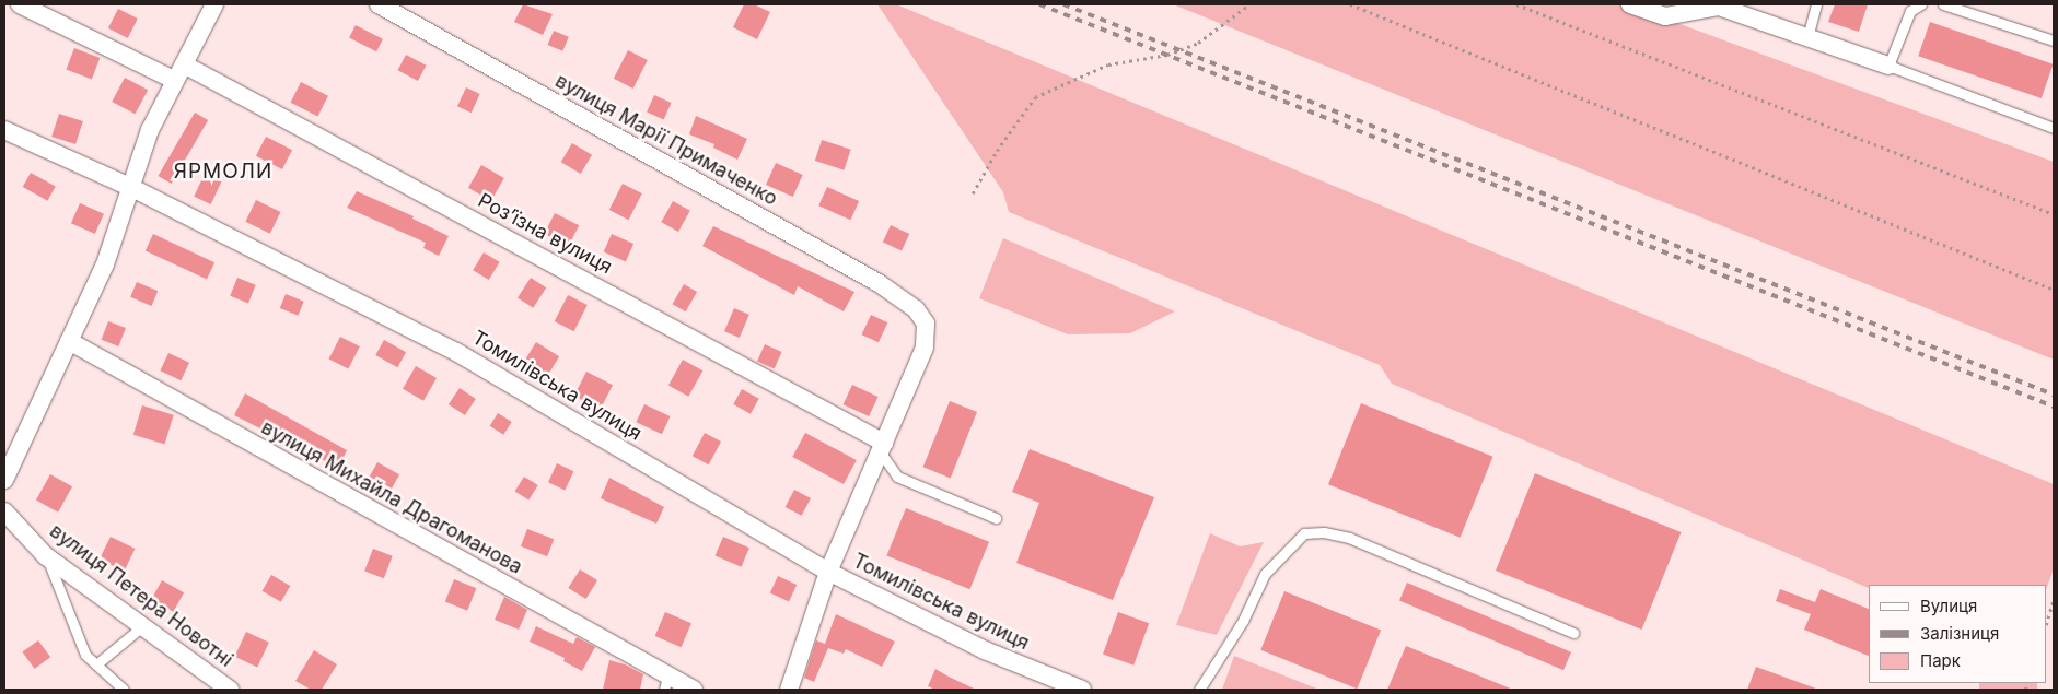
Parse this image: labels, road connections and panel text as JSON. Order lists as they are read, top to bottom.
{
  "streets": {
    "street": [
      "вулиця Марії Примаченко",
      "Розʼїзна вулиця",
      "Томилівська вулиця",
      "вулиця Михайла Драгоманова",
      "вулиця Петера Новотні"
    ]
  },
  "crossings": [
    ["вулиця Марії Примаченко", "Розʼїзна вулиця"]
  ],
  "districts": ["ЯРМОЛИ"],
  "legend": ["Вулиця", "Залізниця", "Парк"]
}
